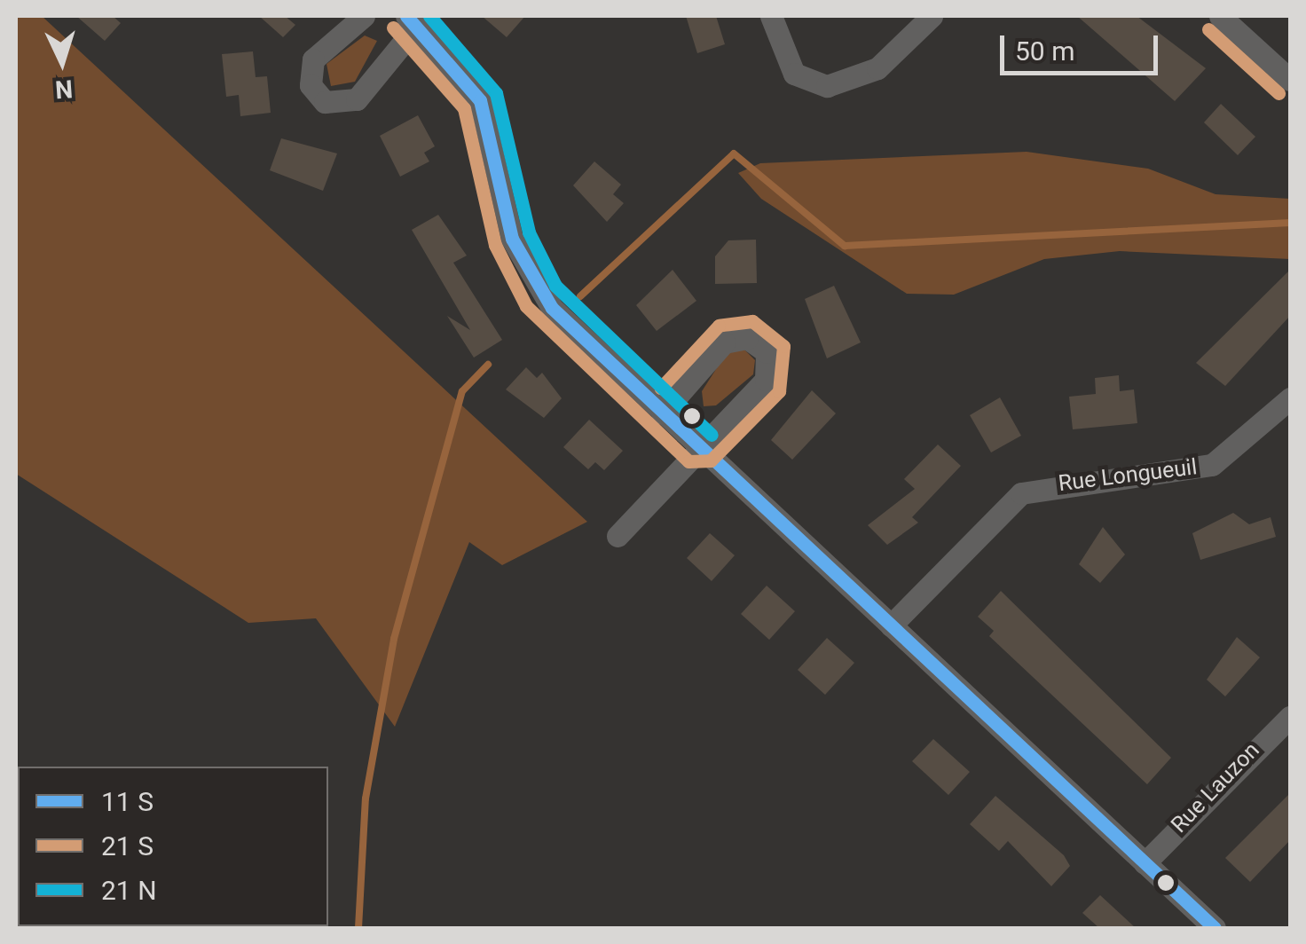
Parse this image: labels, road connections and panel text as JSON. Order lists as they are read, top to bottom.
{
  "streets": {
    "street": ["Rue Longueuil", "Rue Lauzon"]
  },
  "legend": ["11 S", "21 S", "21 N"],
  "scale_bar": "50 m",
  "north": "bottom"
}
